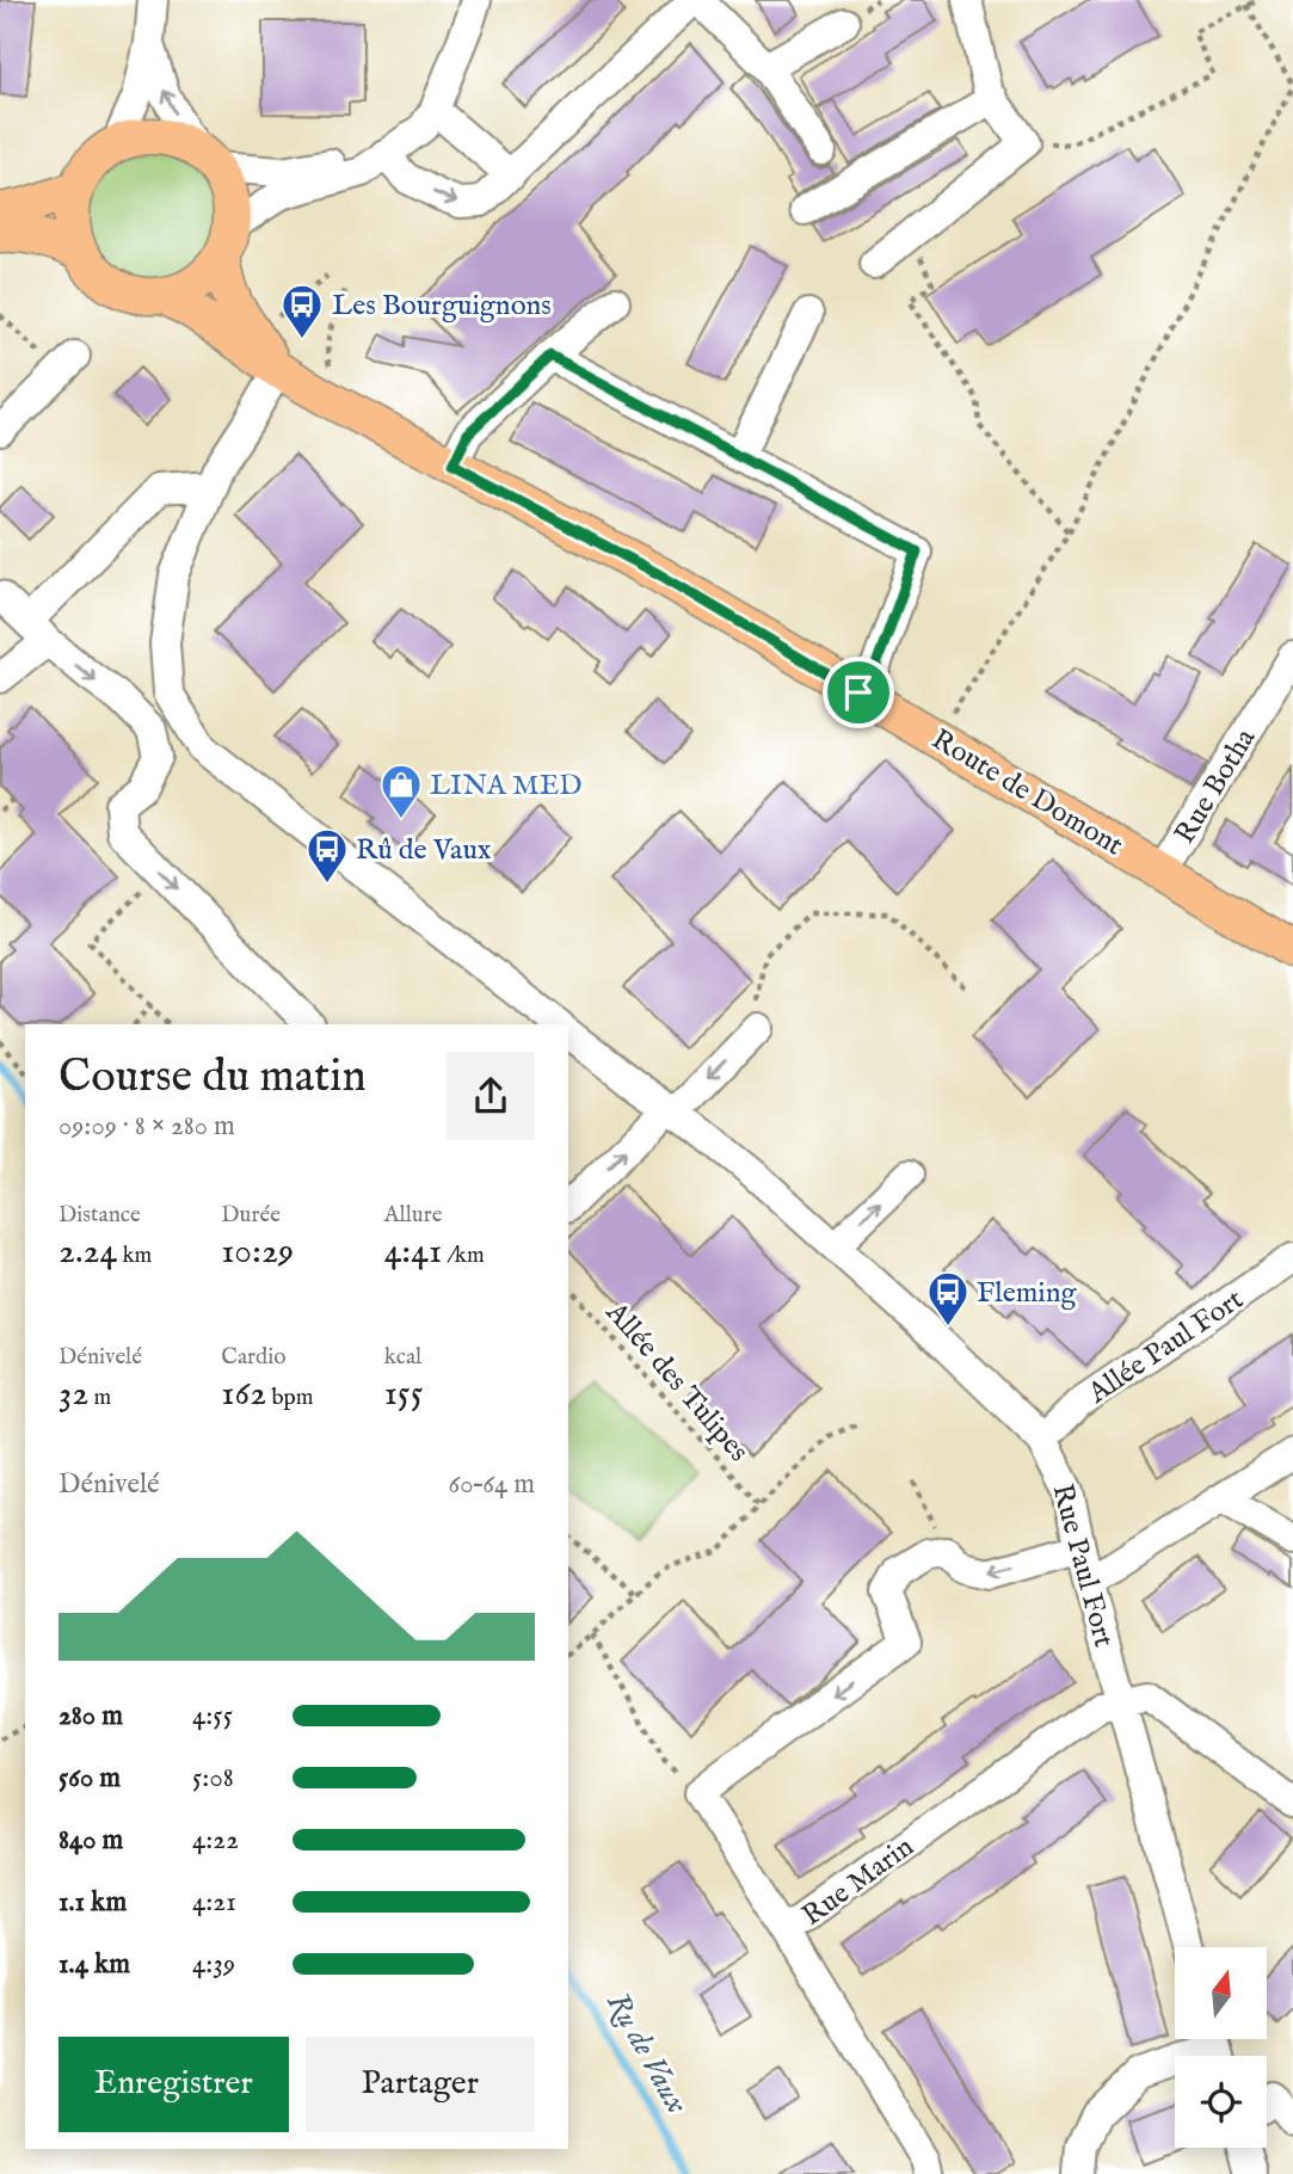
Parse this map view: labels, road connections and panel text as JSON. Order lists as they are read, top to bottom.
{
  "streets": {
    "main road": ["Route de Domont"],
    "street": [
      "Rue Botha",
      "Allée Paul Fort",
      "Rue Paul Fort",
      "Rue Marin"
    ],
    "path": ["Allée des Tulipes"]
  },
  "crossings": [
    ["Rue Botha", "Route de Domont"],
    ["Allée Paul Fort", "Rue Paul Fort"],
    ["Rue Paul Fort", "Rue Marin"]
  ],
  "water": ["Ru de Vaux"],
  "places": {
    "bus stop": ["Les Bourguignons", "Rû de Vaux", "Fleming"],
    "shop": ["LINA MED"]
  },
  "north": "top",
  "page": {
    "heading": ["Course du matin", "09:09 · 8 × 280 m"],
    "stats": [
      ["Distance", "2.24 km"],
      ["Durée", "10:29"],
      ["Allure", "4:41 /km"],
      ["Dénivelé", "32 m"],
      ["Cardio", "162 bpm"],
      ["kcal", "155"]
    ],
    "chart": ["Dénivelé", "60–64 m"],
    "list": [
      {
        "name": "280 m",
        "note": "4:55"
      },
      {
        "name": "560 m",
        "note": "5:08"
      },
      {
        "name": "840 m",
        "note": "4:22"
      },
      {
        "name": "1.1 km",
        "note": "4:21"
      },
      {
        "name": "1.4 km",
        "note": "4:39"
      }
    ],
    "buttons": ["Enregistrer", "Partager"]
  }
}
